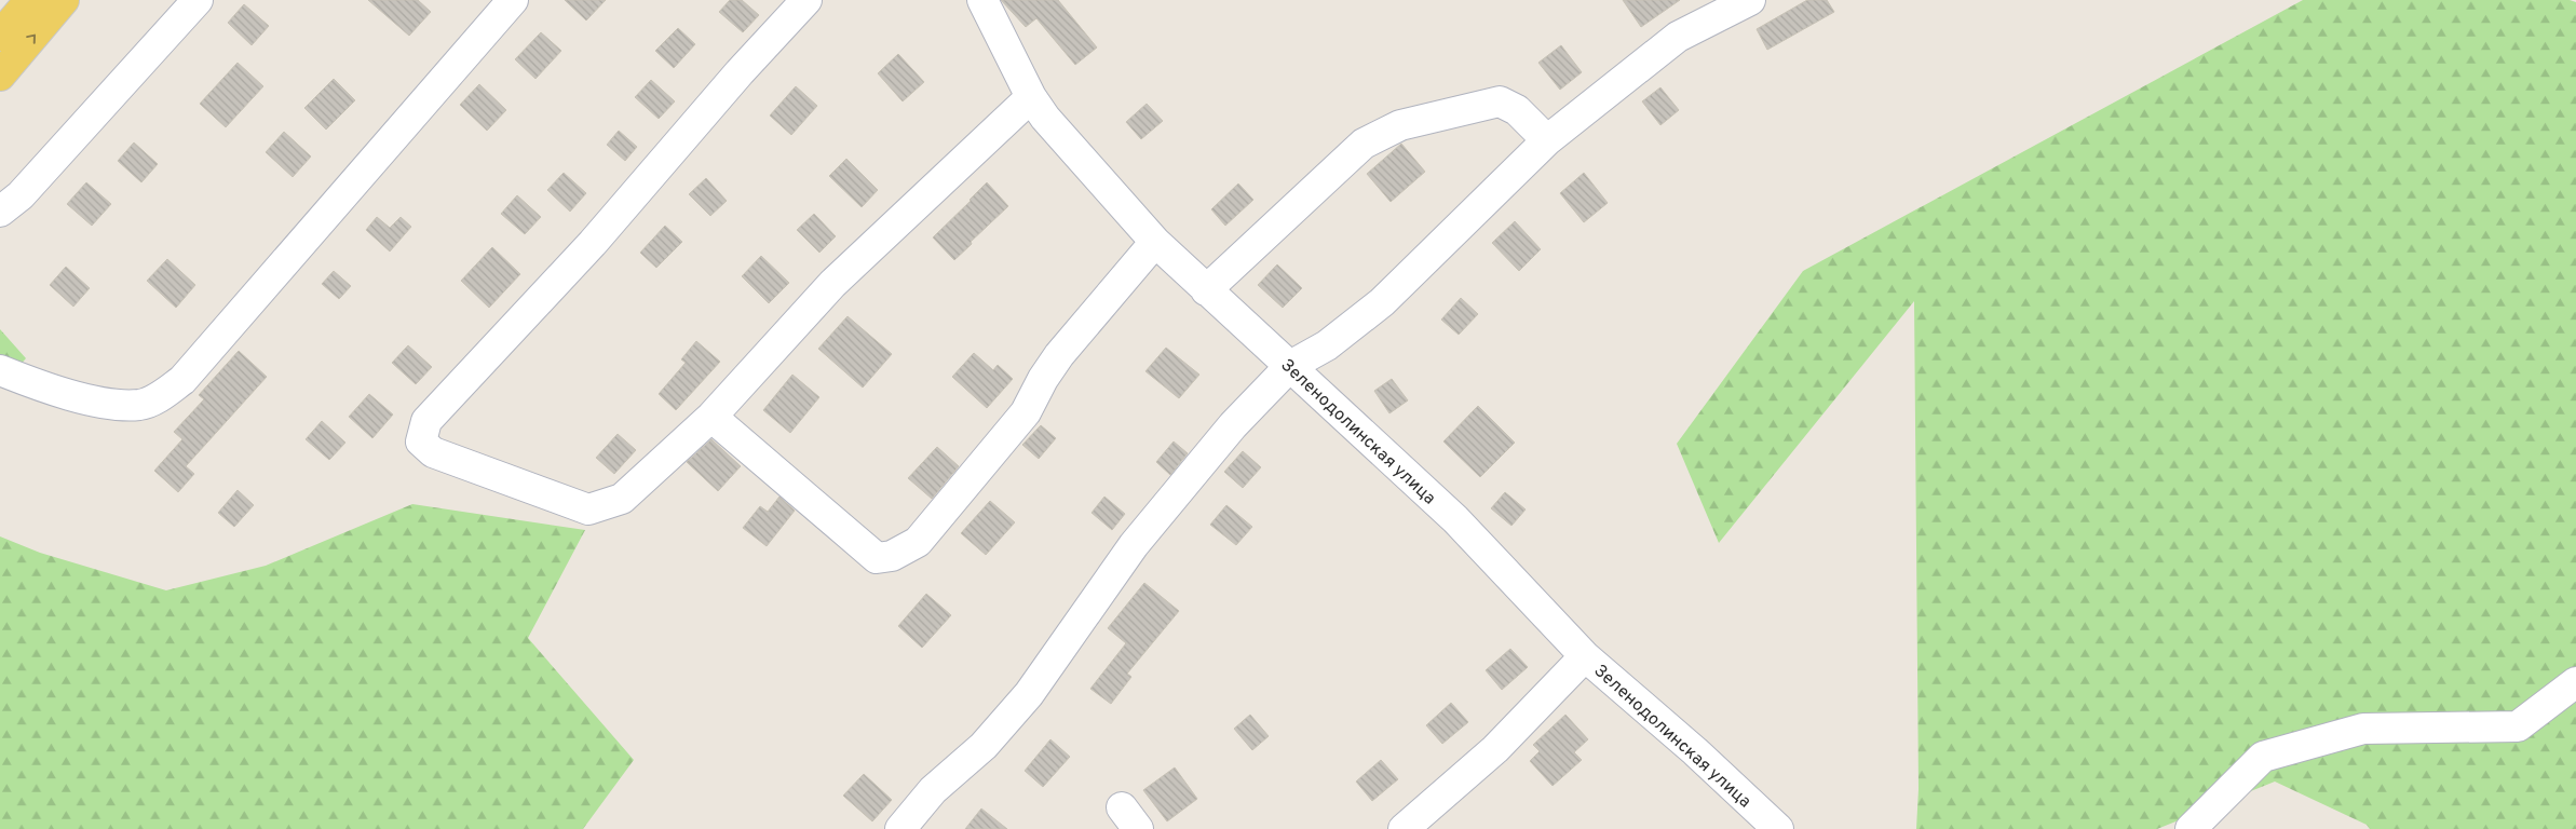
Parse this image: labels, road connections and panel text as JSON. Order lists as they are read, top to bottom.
{
  "streets": {
    "street": ["Зеленодолинская улица"]
  }
}
